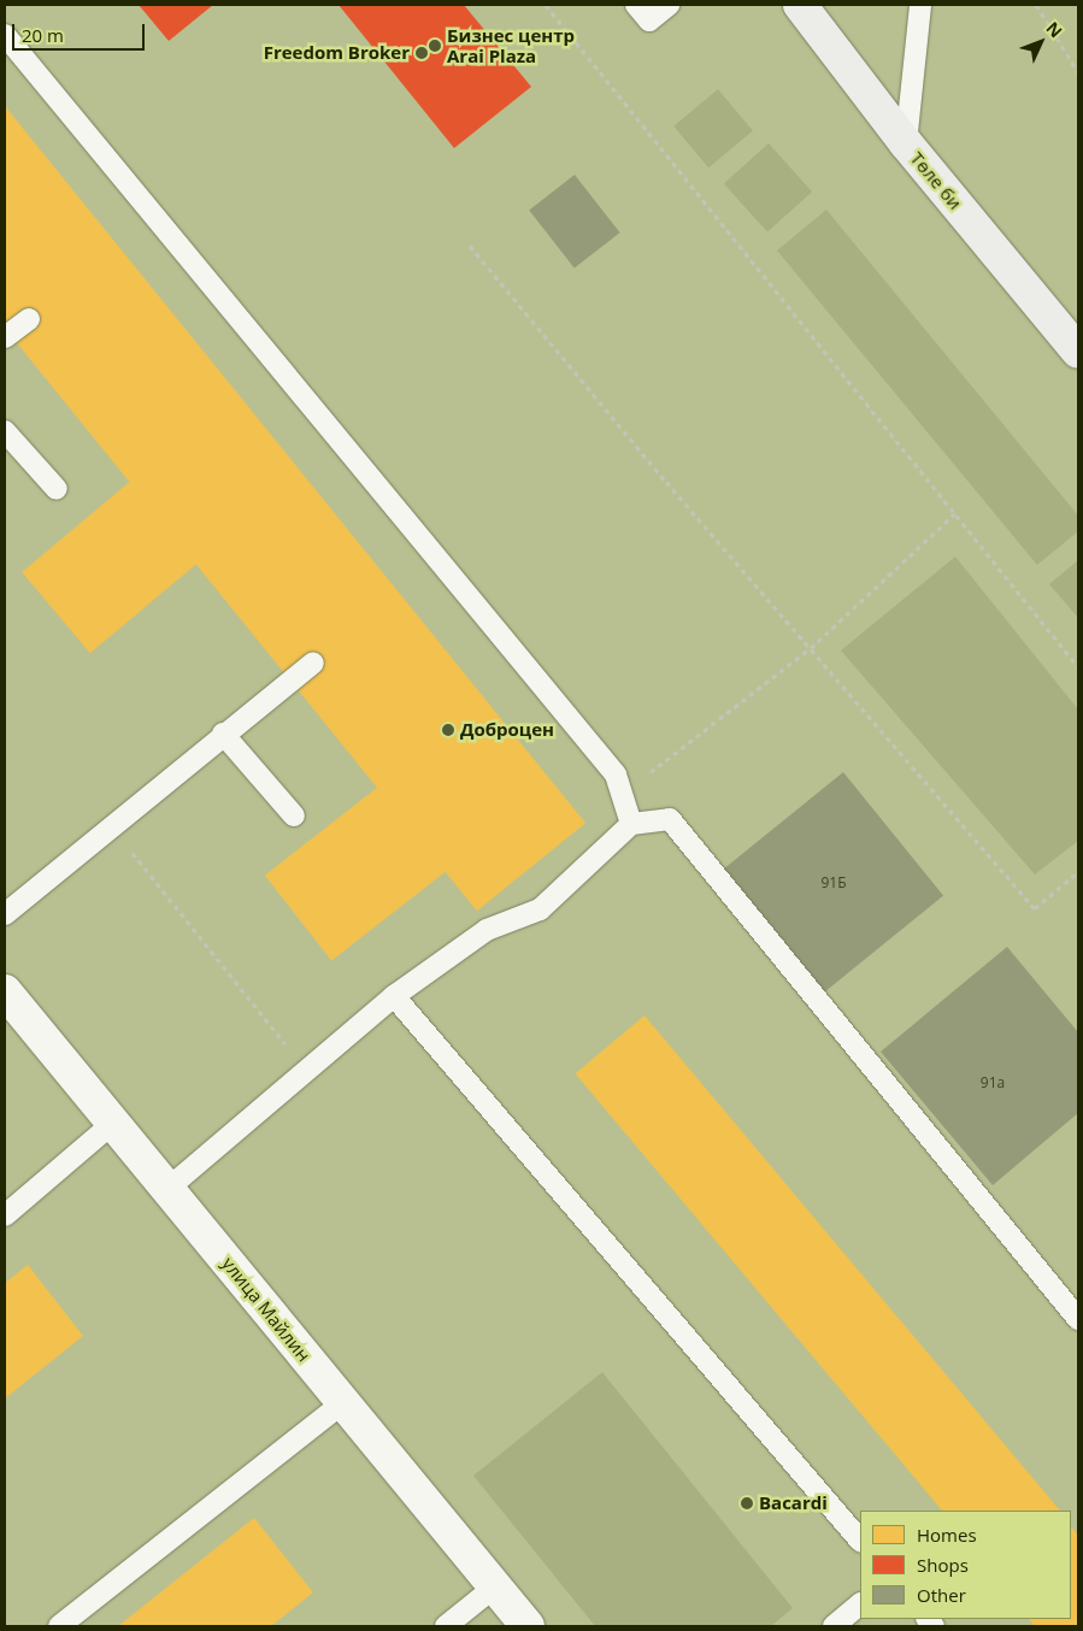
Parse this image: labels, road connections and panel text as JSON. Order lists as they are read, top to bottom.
{
  "streets": {
    "main road": ["Төле би"],
    "street": ["улица Майлин"]
  },
  "places": [
    "Бизнес центр Arai Plaza",
    "Freedom Broker",
    "Доброцен",
    "Bacardi"
  ],
  "house_numbers": ["91Б", "91а"],
  "legend": ["Homes", "Shops", "Other"],
  "scale_bar": "20 m",
  "north": "top right"
}
